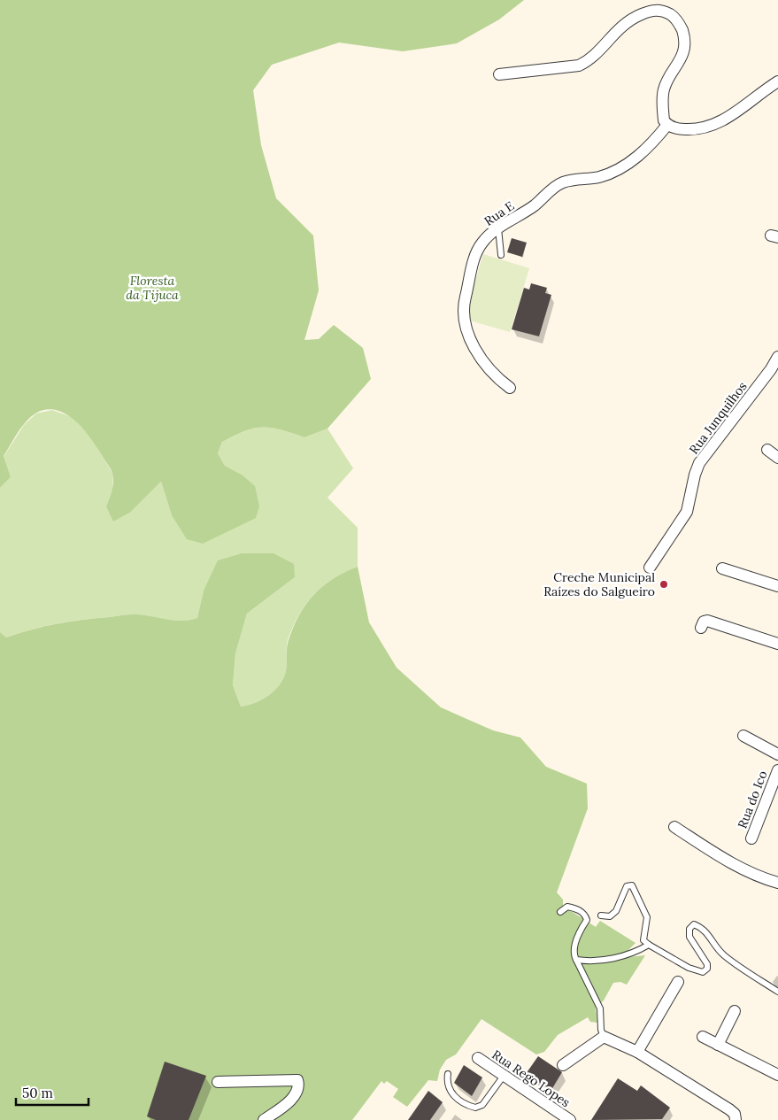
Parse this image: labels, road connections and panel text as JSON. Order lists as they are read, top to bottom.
{
  "streets": {
    "street": [
      "Rua E",
      "Rua Junquilhos",
      "Rua do Ico",
      "Rua Rego Lopes"
    ]
  },
  "parks": ["Floresta da Tijuca"],
  "places": ["Creche Municipal Raízes do Salgueiro"],
  "scale_bar": "50 m"
}
